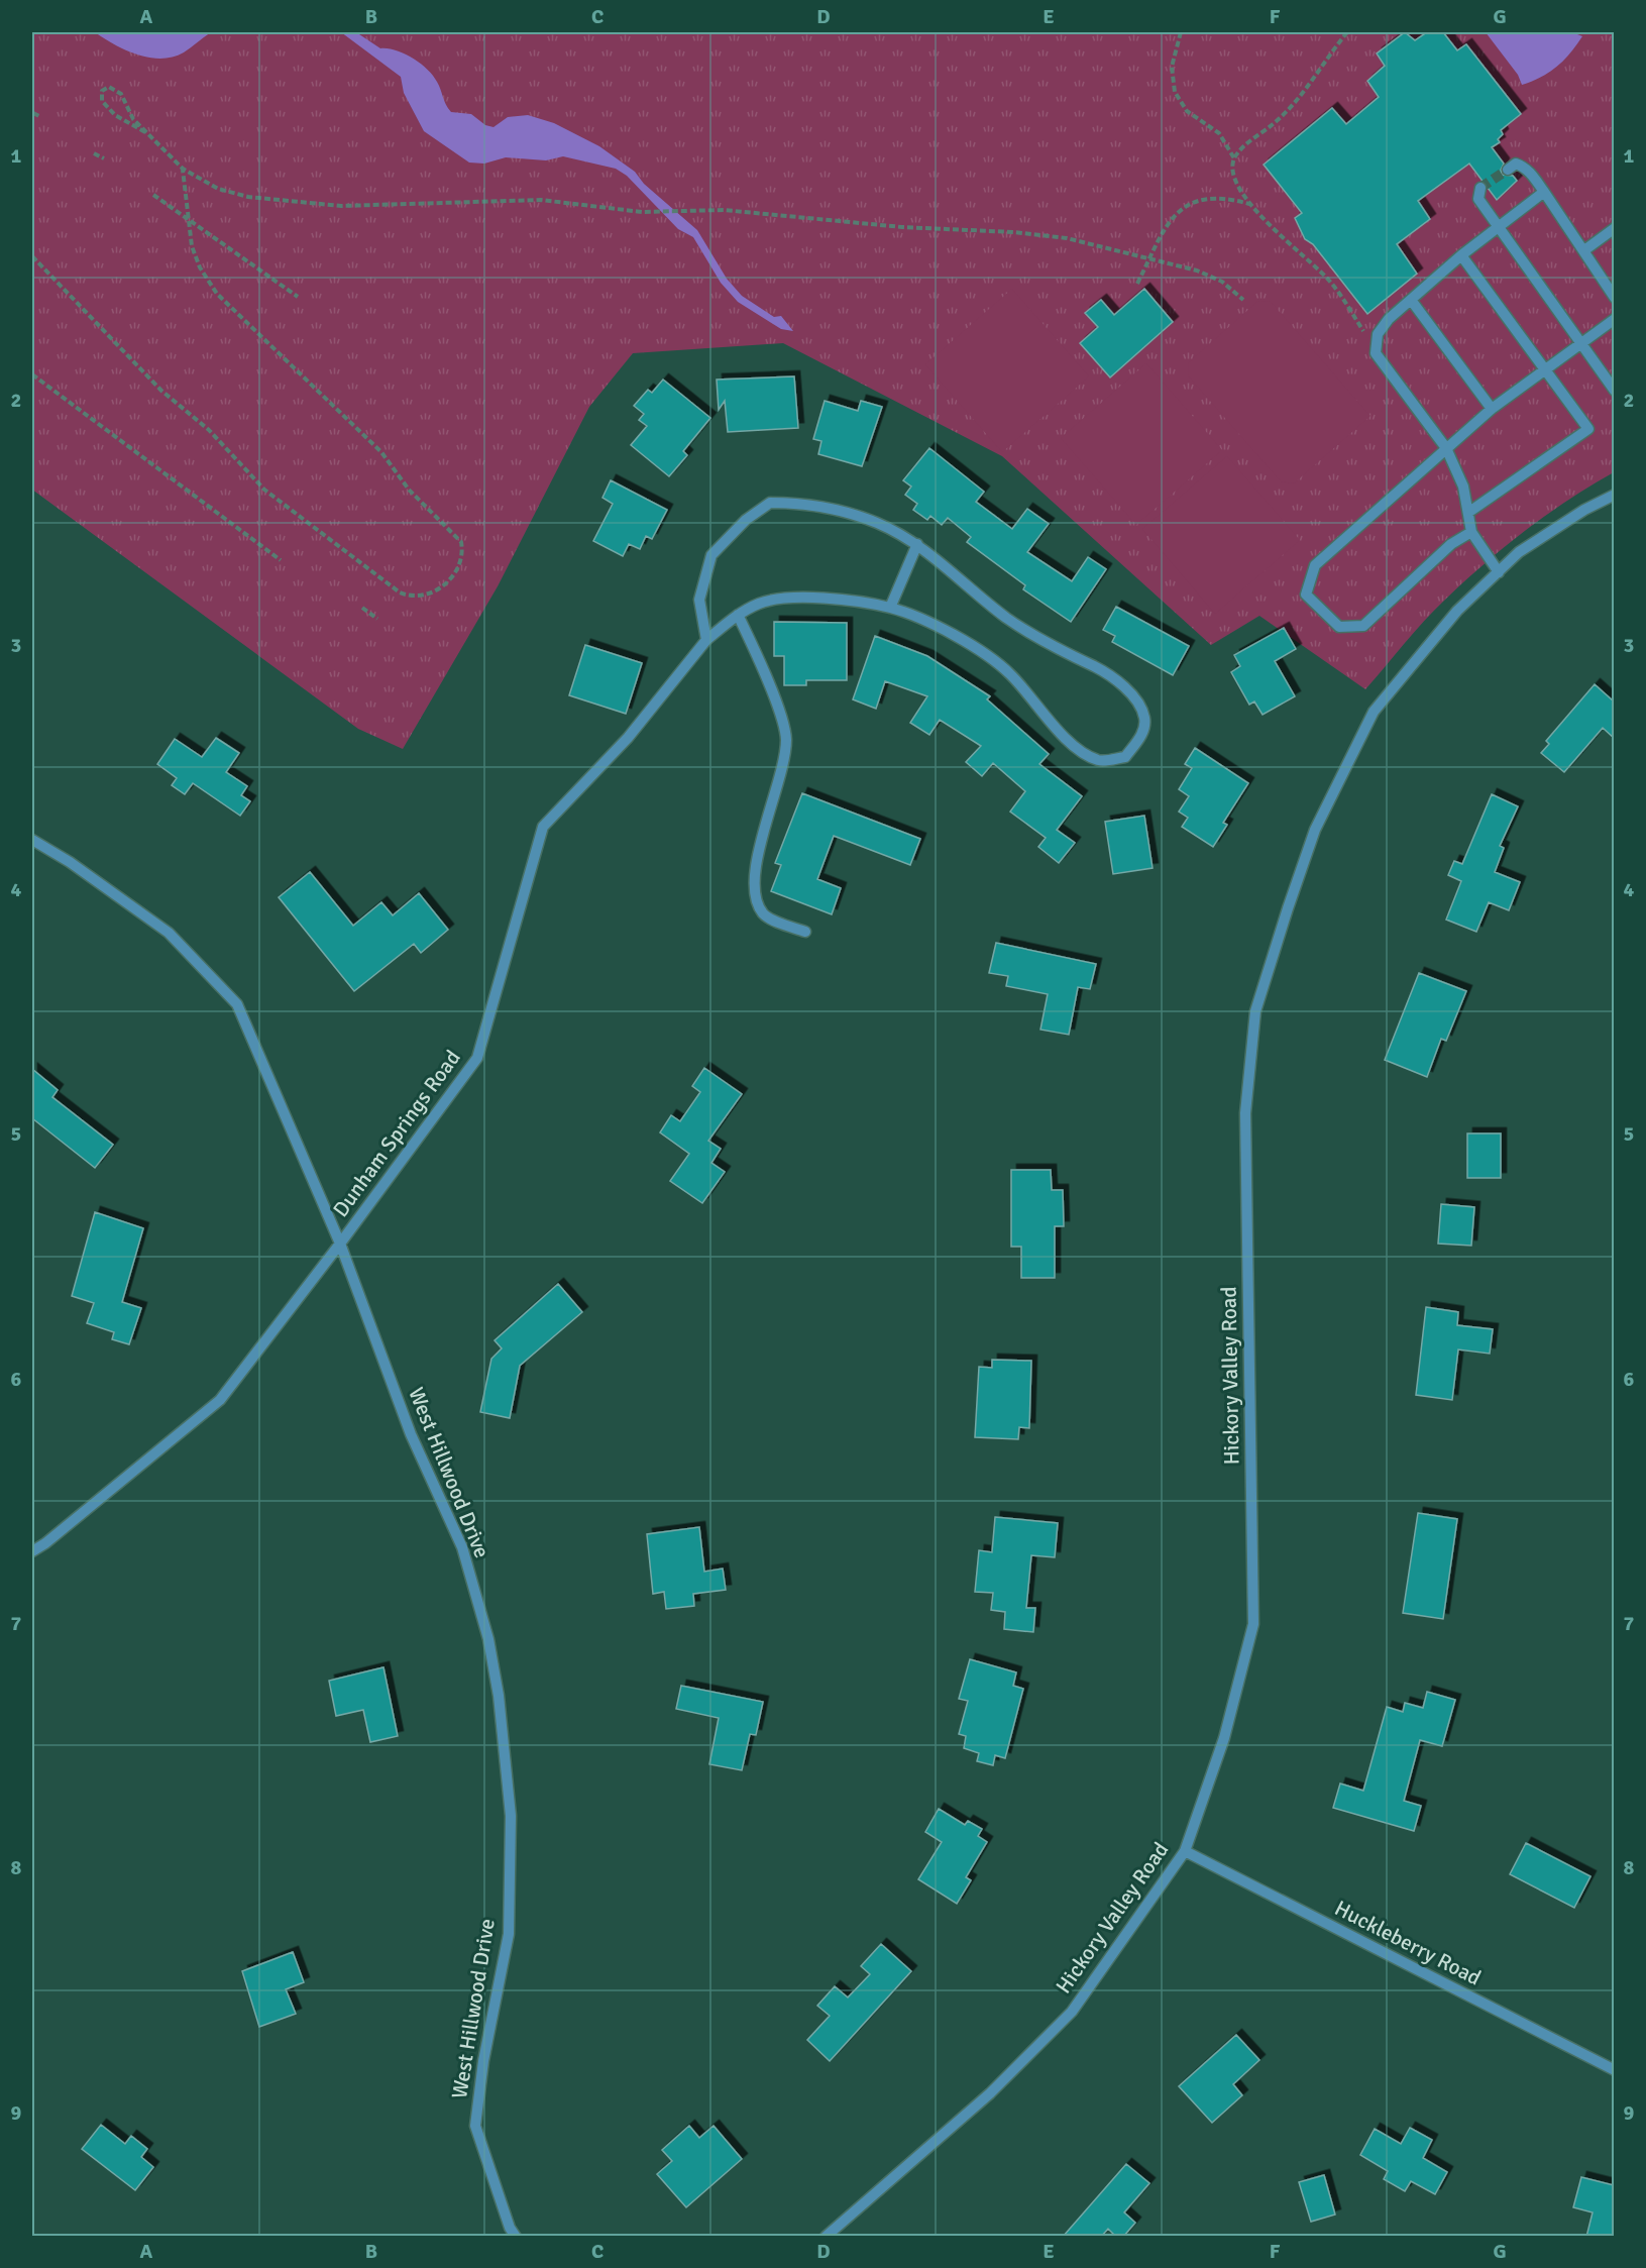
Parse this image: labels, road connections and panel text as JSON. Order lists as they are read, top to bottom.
{
  "streets": {
    "street": [
      "Dunham Springs Road",
      "Hickory Valley Road",
      "West Hillwood Drive",
      "Huckleberry Road"
    ]
  },
  "crossings": [
    ["Dunham Springs Road", "West Hillwood Drive"],
    ["Hickory Valley Road", "Huckleberry Road"]
  ],
  "grid": {
    "columns": [
      "A",
      "B",
      "C",
      "D",
      "E",
      "F",
      "G"
    ],
    "rows": [
      "1",
      "2",
      "3",
      "4",
      "5",
      "6",
      "7",
      "8",
      "9"
    ]
  }
}
